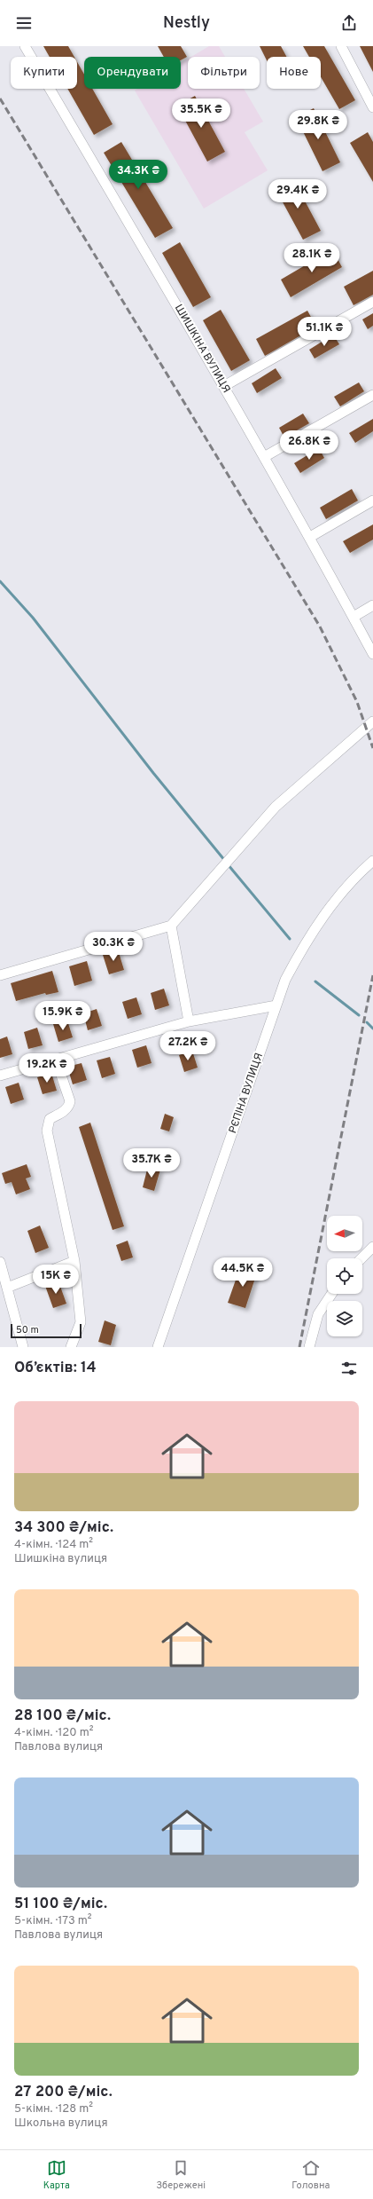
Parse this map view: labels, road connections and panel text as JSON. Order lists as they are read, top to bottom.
{
  "streets": {
    "street": ["ШИШКІНА ВУЛИЦЯ", "РЄПІНА ВУЛИЦЯ"]
  },
  "scale_bar": "50 m",
  "north": "left",
  "page": {
    "header": "Nestly",
    "chip": [
      "Купити",
      "Орендувати",
      "Фільтри",
      "Нове"
    ],
    "price": [
      "35.5K ₴",
      "29.8K ₴",
      "34.3K ₴",
      "29.4K ₴",
      "28.1K ₴",
      "51.1K ₴",
      "26.8K ₴",
      "30.3K ₴",
      "15.9K ₴",
      "27.2K ₴",
      "19.2K ₴",
      "35.7K ₴",
      "44.5K ₴",
      "15K ₴"
    ],
    "scale": "50 m",
    "heading": "Об’єктів: 14",
    "list": [
      {
        "name": "34 300 ₴/міс.",
        "note": "4-кімн. · 124 m² · Шишкіна вулиця"
      },
      {
        "name": "28 100 ₴/міс.",
        "note": "4-кімн. · 120 m² · Павлова вулиця"
      },
      {
        "name": "51 100 ₴/міс.",
        "note": "5-кімн. · 173 m² · Павлова вулиця"
      },
      {
        "name": "27 200 ₴/міс.",
        "note": "5-кімн. · 128 m² · Школьна вулиця"
      }
    ],
    "tabs": ["Карта", "Збережені", "Головна"]
  }
}
